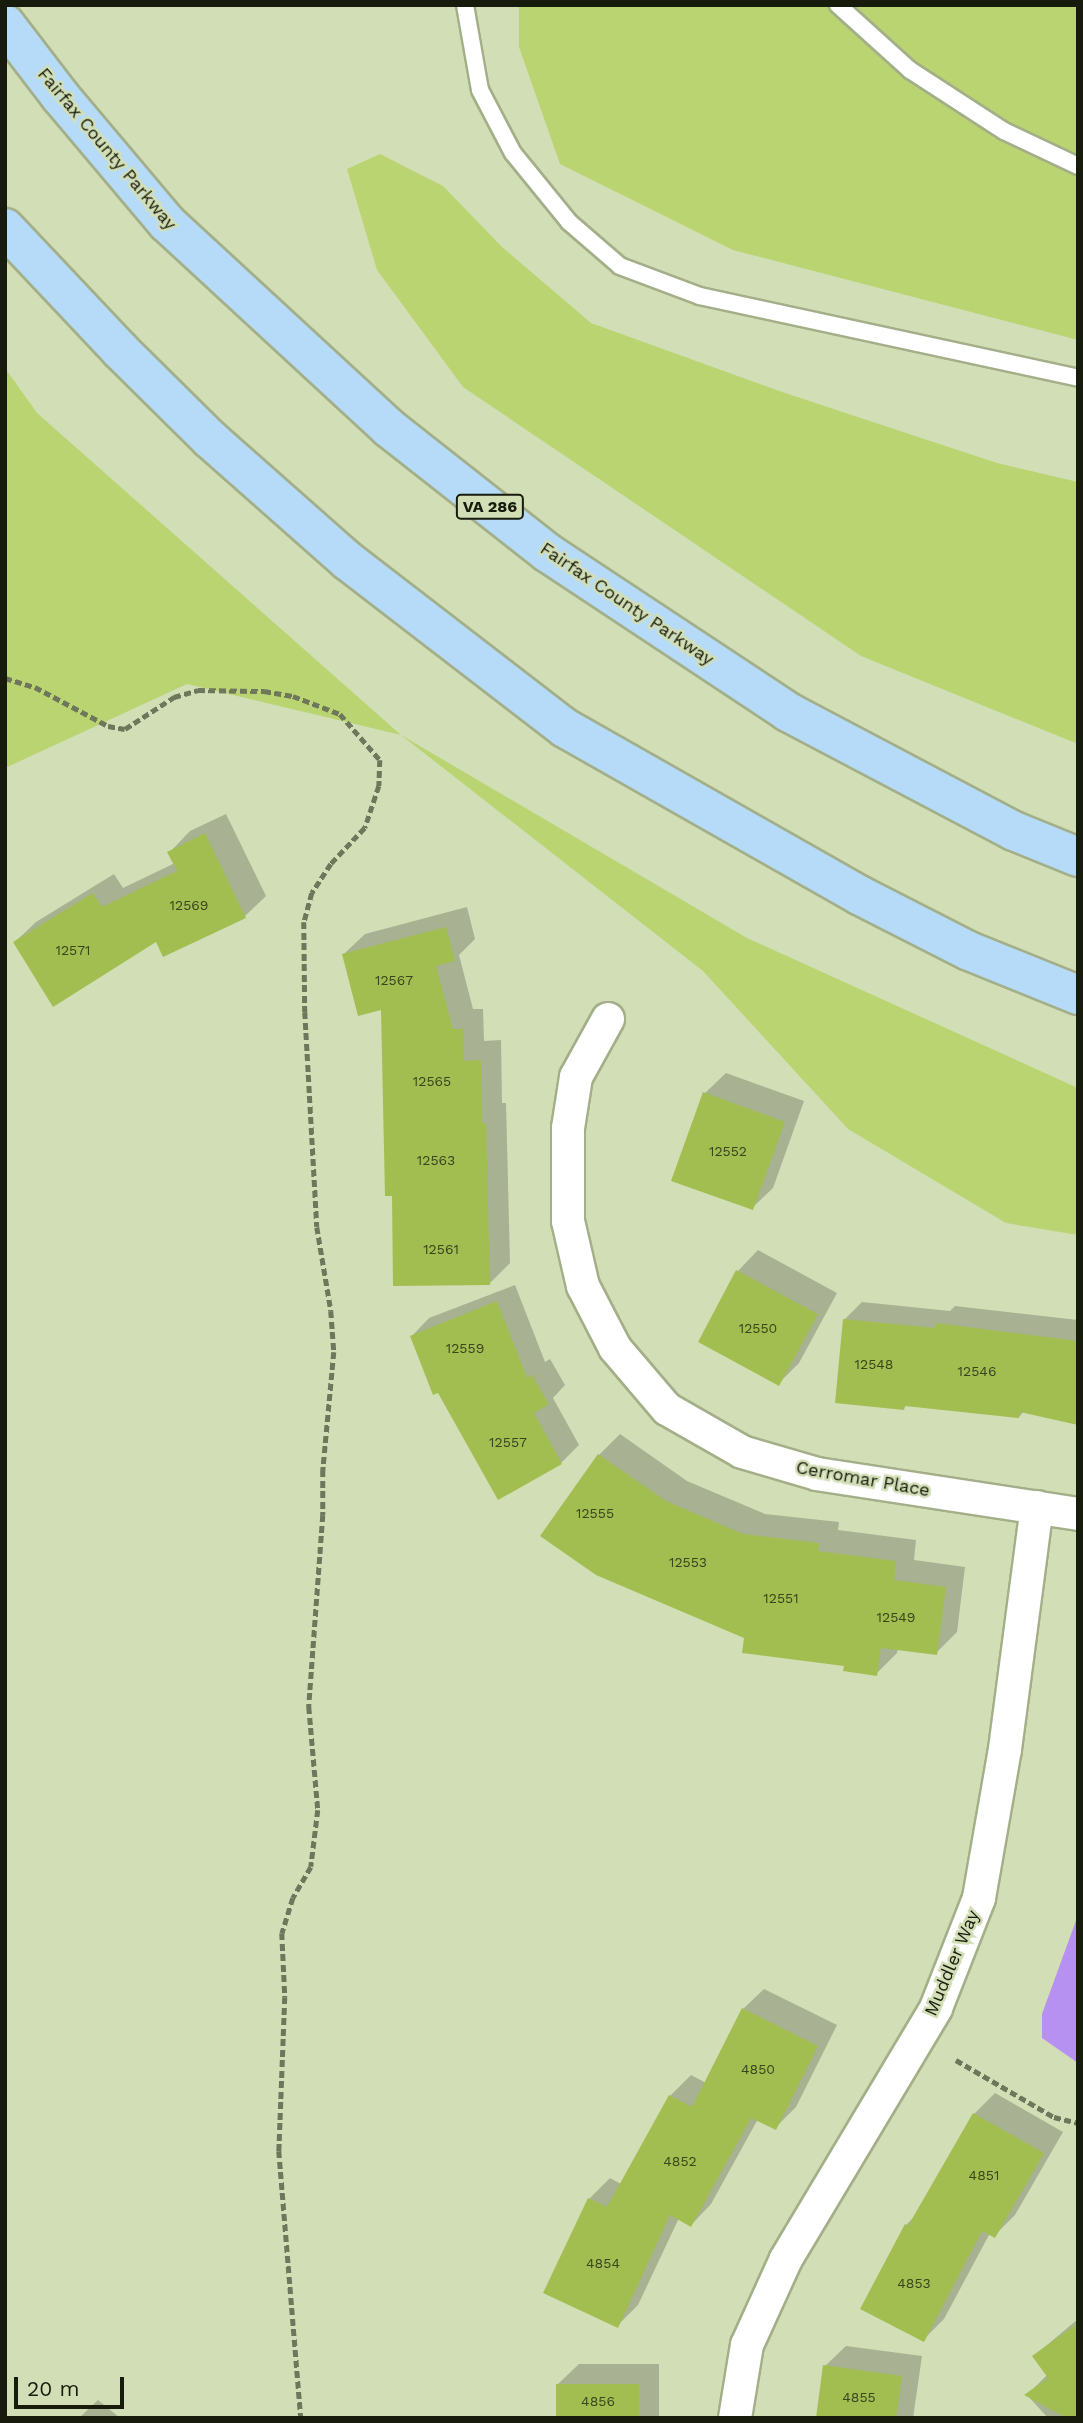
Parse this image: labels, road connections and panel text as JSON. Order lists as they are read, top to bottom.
{
  "streets": {
    "highway": ["Fairfax County Parkway", "VA 286"],
    "street": ["Cerromar Place", "Muddler Way"]
  },
  "crossings": [
    ["Cerromar Place", "Muddler Way"]
  ],
  "house_numbers": [
    "12569",
    "12571",
    "12567",
    "12565",
    "12552",
    "12563",
    "12561",
    "12550",
    "12559",
    "12548",
    "12546",
    "12557",
    "12555",
    "12553",
    "12551",
    "12549",
    "4850",
    "4852",
    "4851",
    "4854",
    "4853",
    "4855",
    "4856"
  ],
  "scale_bar": "20 m"
}
